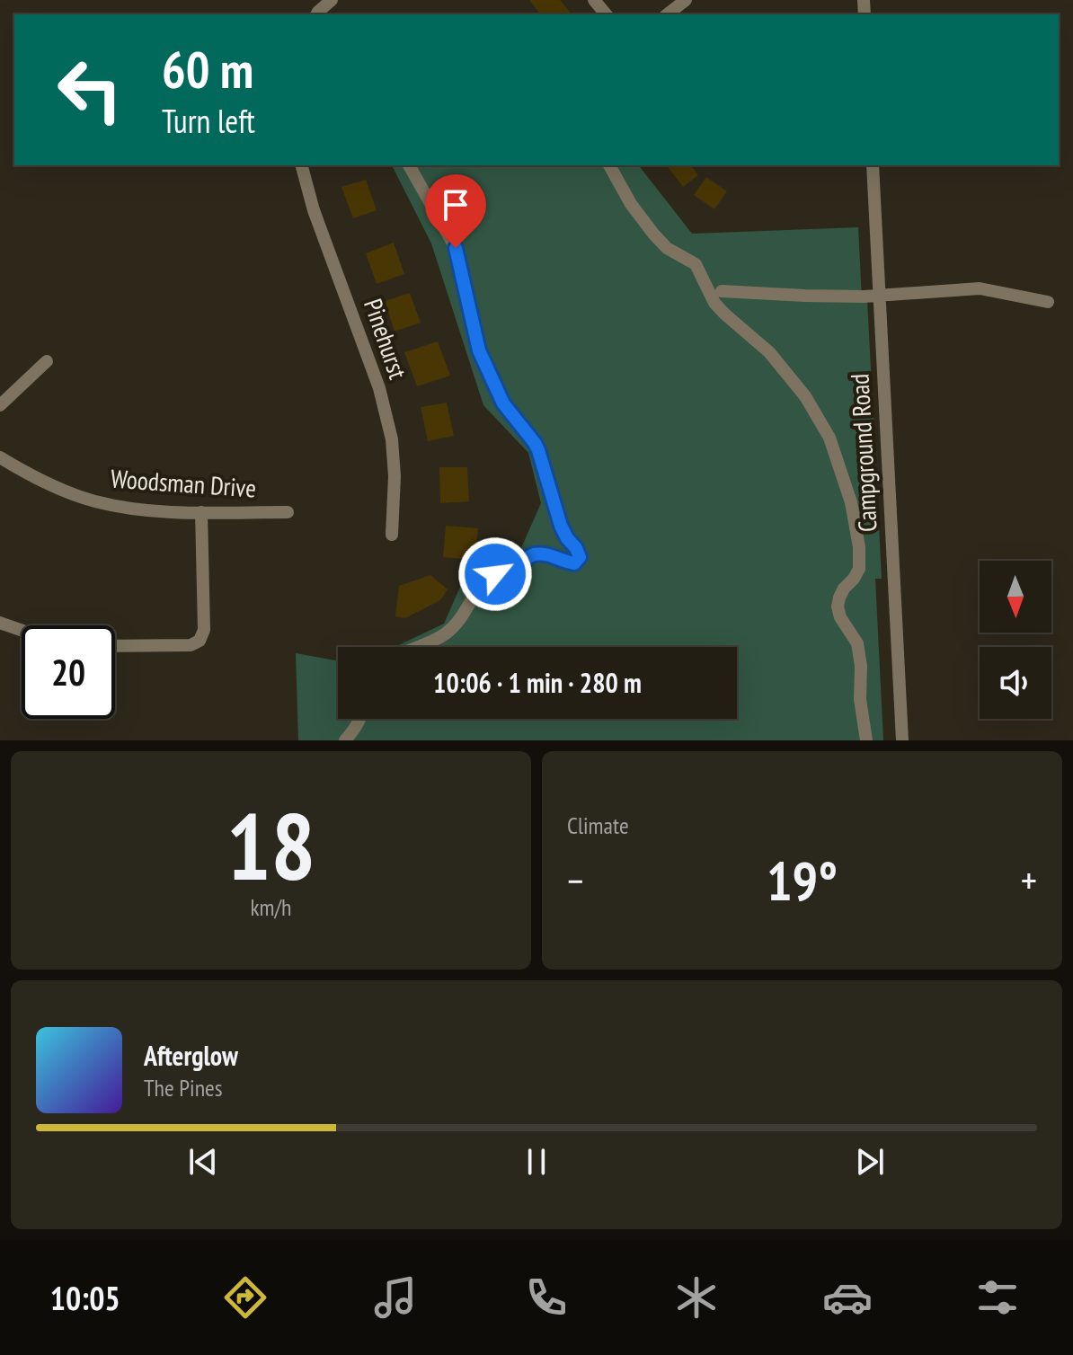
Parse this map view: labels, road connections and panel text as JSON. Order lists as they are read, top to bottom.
{
  "streets": {
    "street": ["Pinehurst", "Campground Road", "Woodsman Drive"]
  },
  "north": "bottom",
  "page": {
    "turn": ["60 m", "Turn left"],
    "limit": "20",
    "trip": "10:06 · 1 min · 280 m",
    "tile": [
      ["18", "km/h"],
      "Climate"
    ],
    "heat": ["−", "19°", "+"],
    "song": ["Afterglow", "The Pines"],
    "tabs": "10:05"
  }
}
